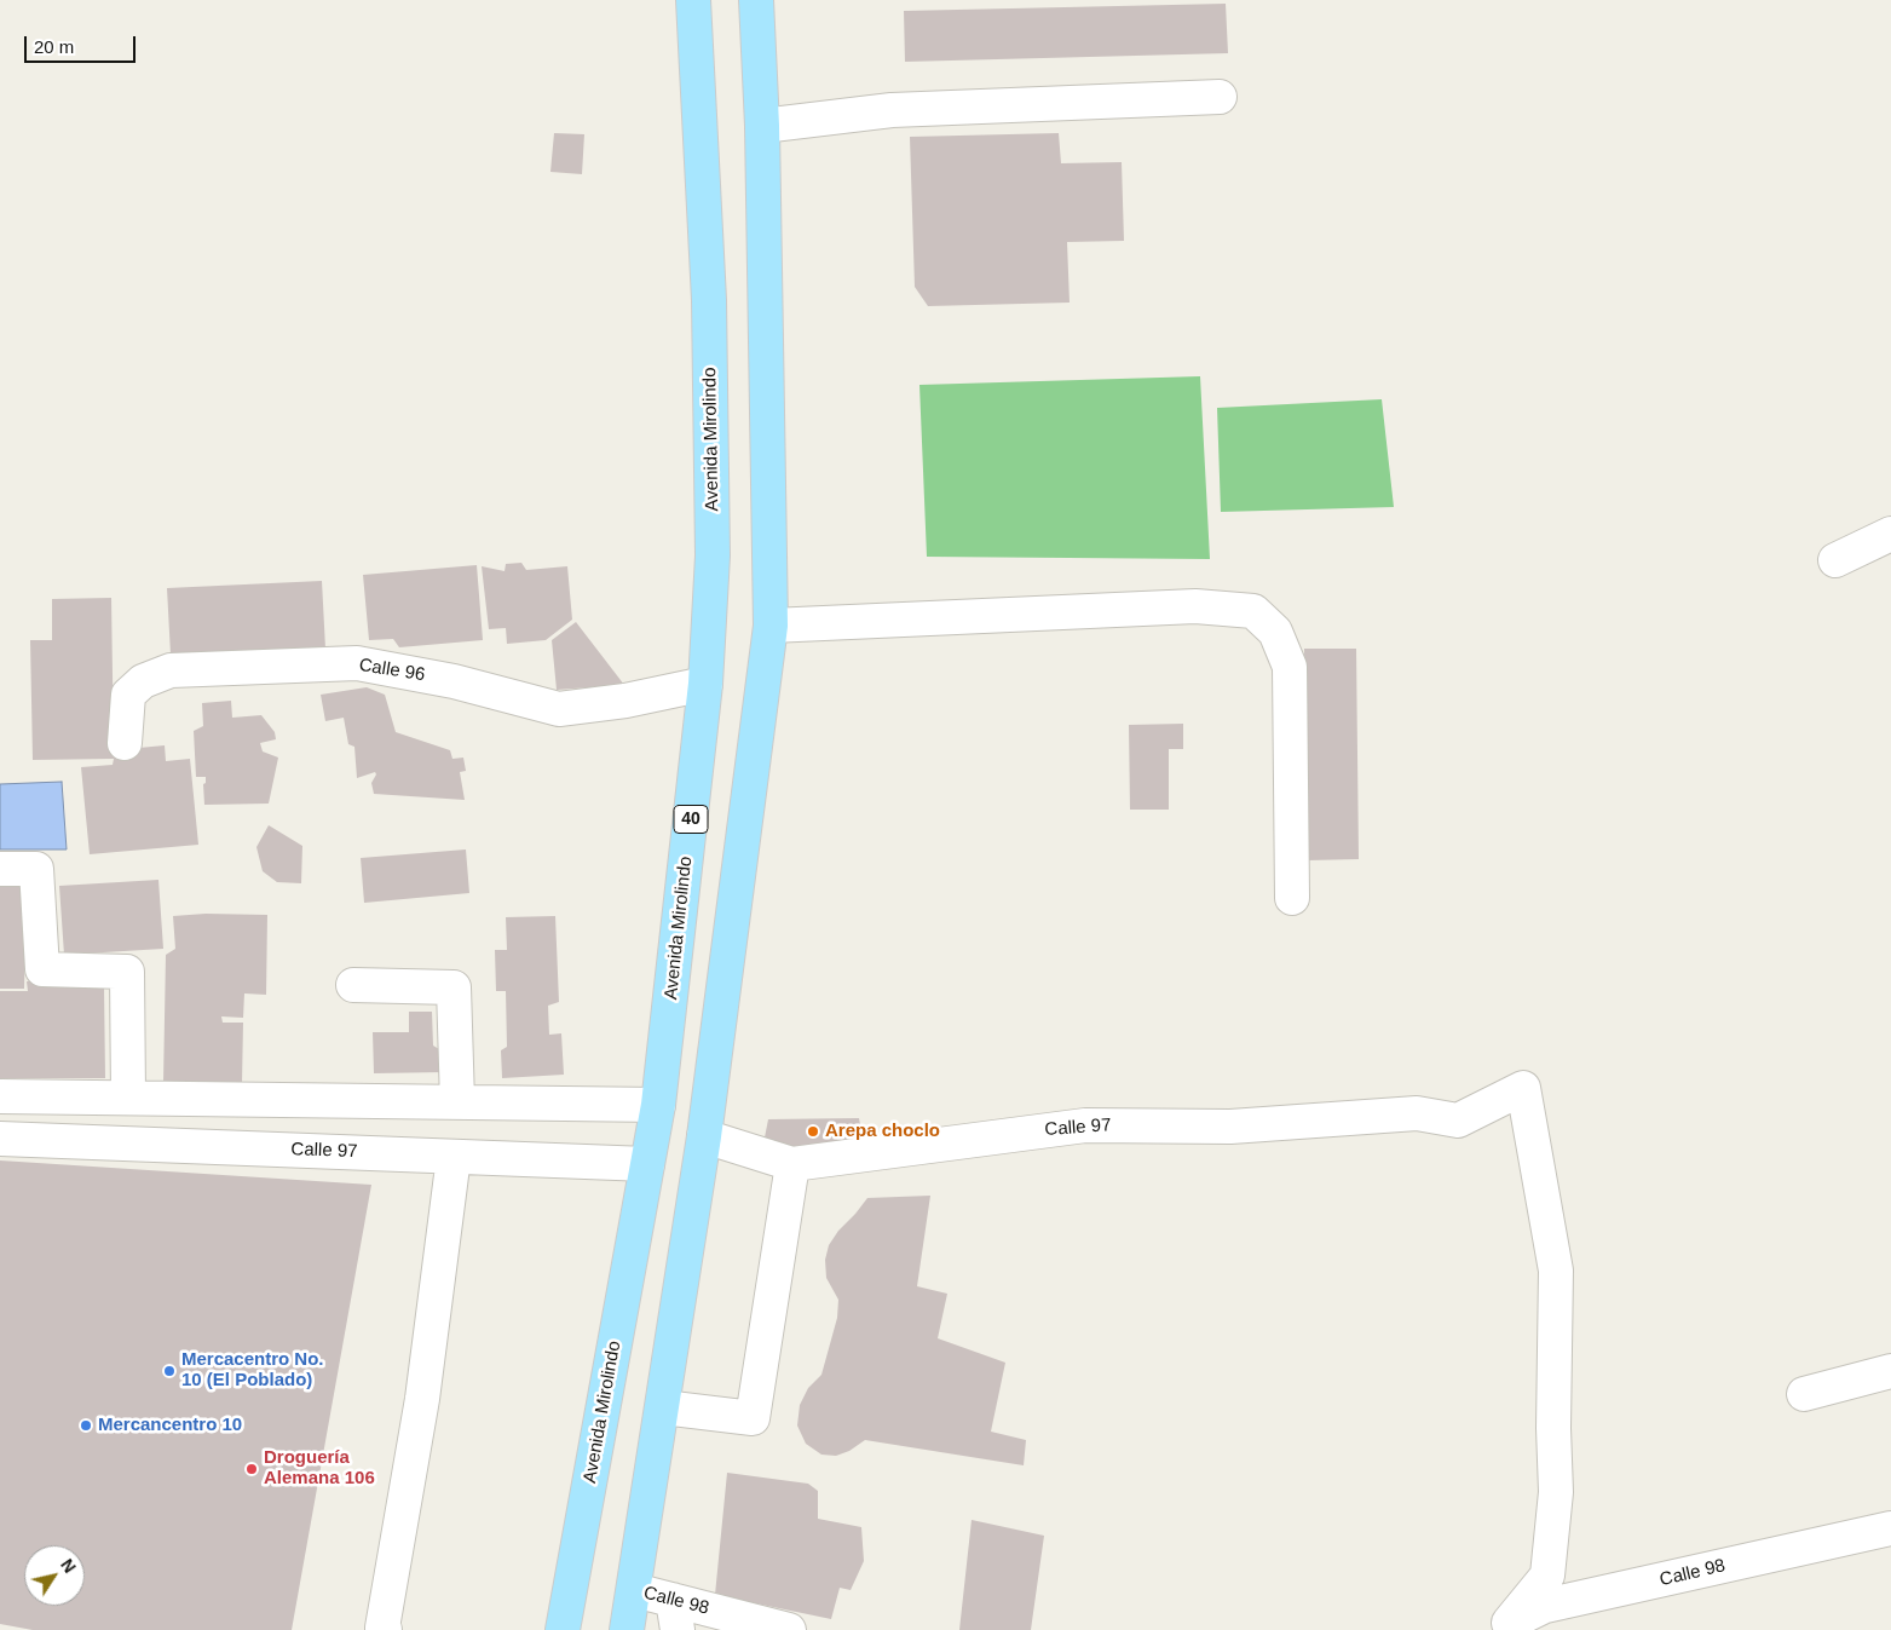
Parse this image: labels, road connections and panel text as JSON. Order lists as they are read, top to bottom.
{
  "streets": {
    "main road": ["Avenida Mirolindo", "40"],
    "street": ["Calle 96", "Calle 97", "Calle 98"]
  },
  "crossings": [
    ["Avenida Mirolindo", "Calle 96"],
    ["Avenida Mirolindo", "Calle 97"],
    ["Calle 97", "Calle 98"]
  ],
  "places": [
    "Arepa choclo",
    "Mercacentro No. 10 (El Poblado)",
    "Mercancentro 10",
    "Droguería Alemana 106"
  ],
  "scale_bar": "20 m",
  "north": "top right"
}
